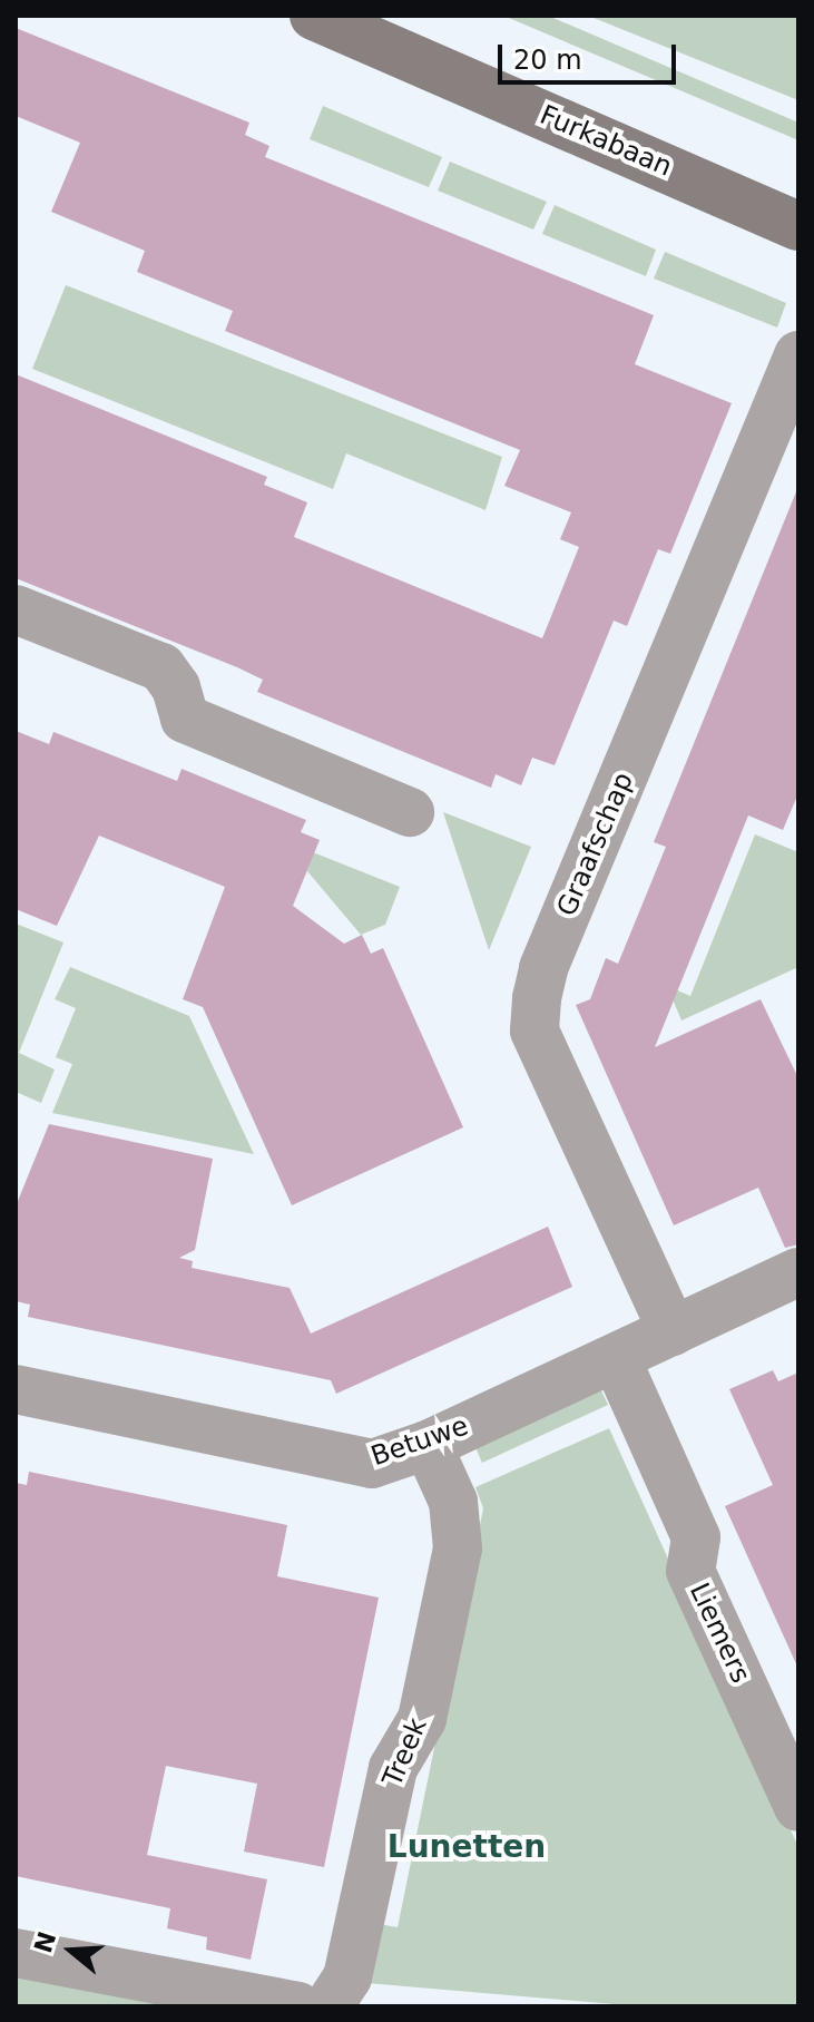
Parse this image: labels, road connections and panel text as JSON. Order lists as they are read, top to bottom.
{
  "streets": {
    "street": [
      "Furkabaan",
      "Graafschap",
      "Betuwe",
      "Liemers",
      "Treek"
    ]
  },
  "crossings": [
    ["Graafschap", "Betuwe"],
    ["Betuwe", "Liemers"],
    ["Betuwe", "Treek"]
  ],
  "districts": ["Lunetten"],
  "scale_bar": "20 m",
  "north": "left"
}
